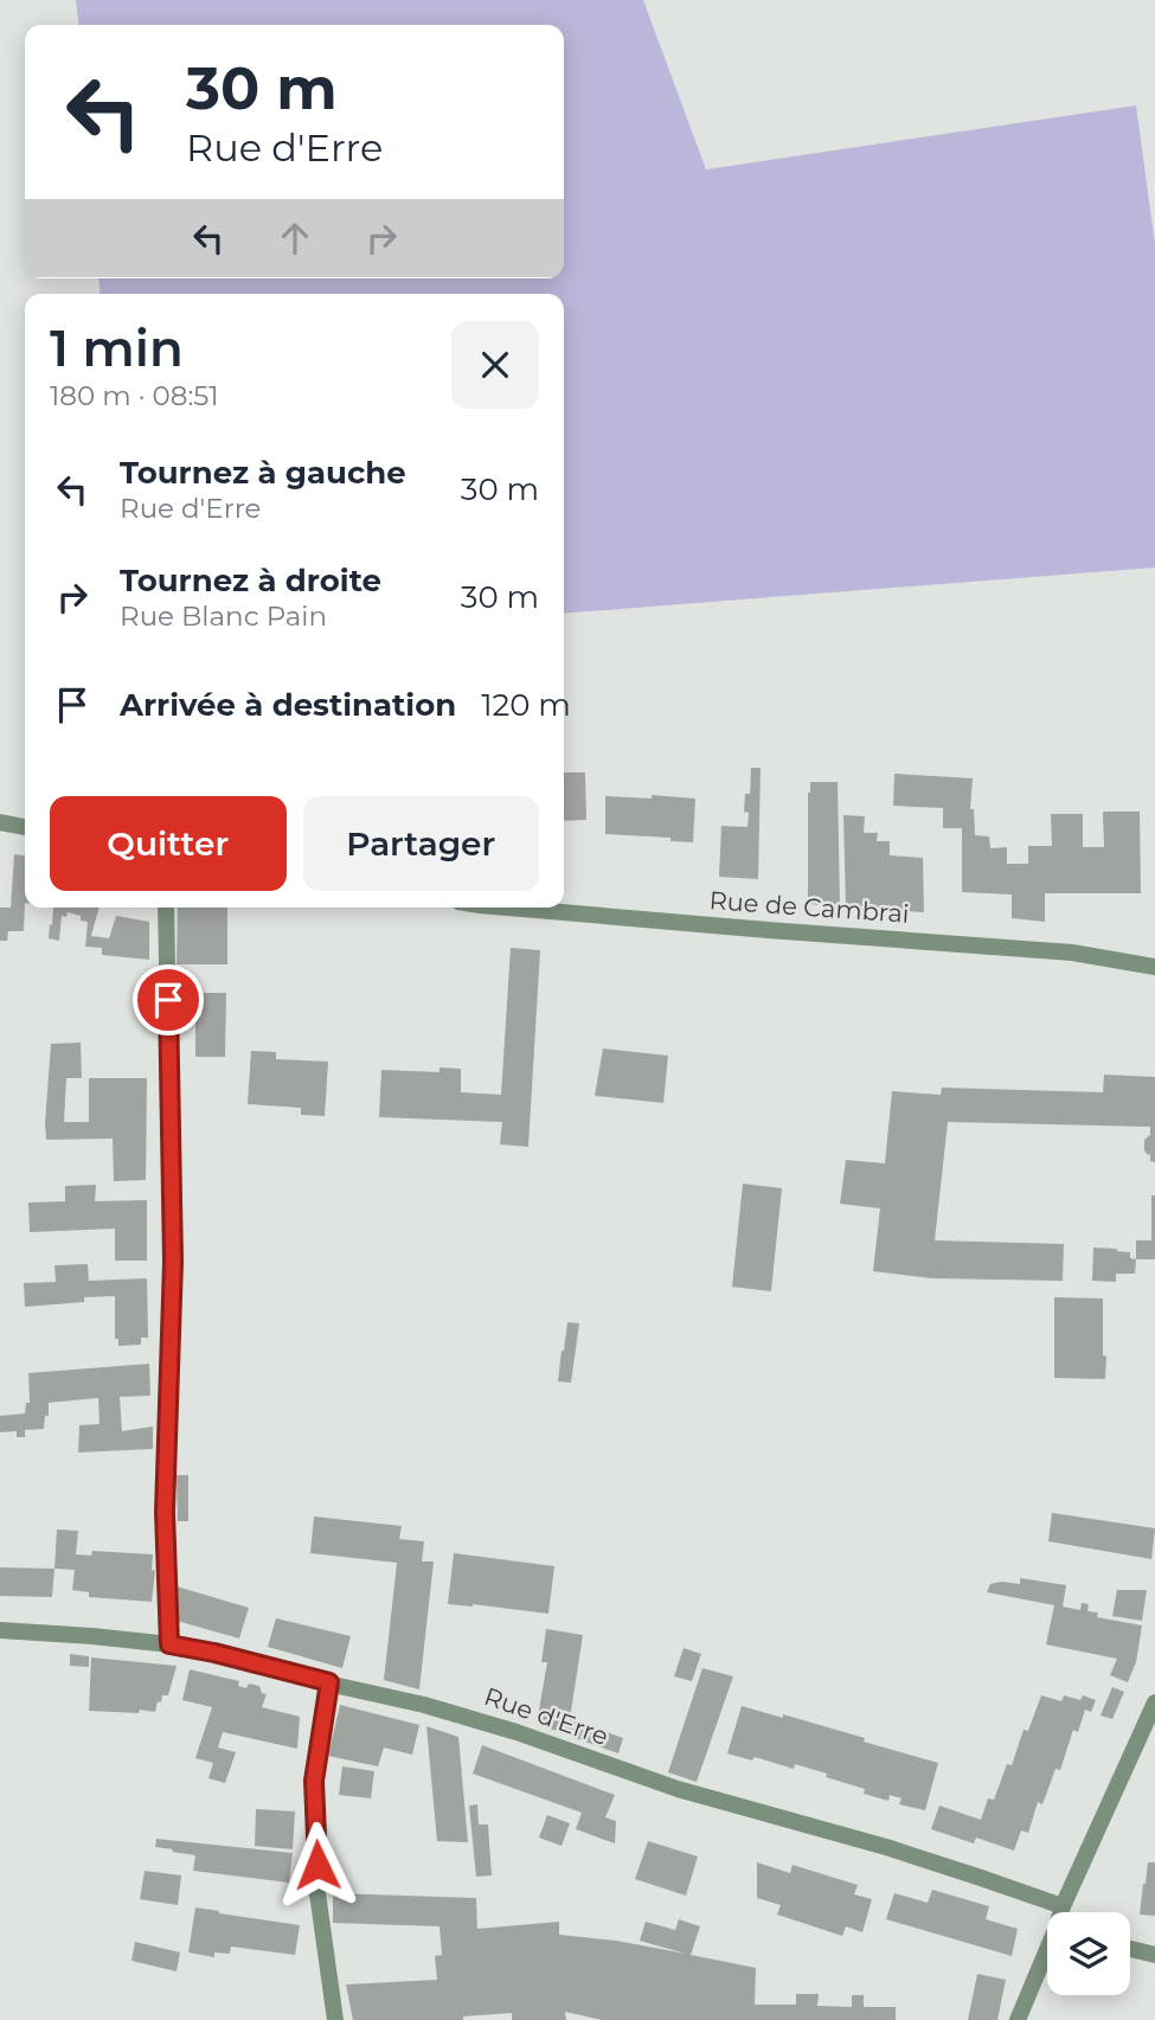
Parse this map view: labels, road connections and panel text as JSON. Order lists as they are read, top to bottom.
{
  "streets": {
    "street": ["Rue de Cambrai", "Rue d'Erre"]
  },
  "page": {
    "turn": ["30 m", "Rue d'Erre"],
    "heading": ["1 min", "180 m · 08:51"],
    "list": [
      {
        "name": "Tournez à gauche",
        "note": "Rue d'Erre",
        "value": "30 m"
      },
      {
        "name": "Tournez à droite",
        "note": "Rue Blanc Pain",
        "value": "30 m"
      },
      {
        "name": "Arrivée à destination",
        "value": "120 m"
      }
    ],
    "buttons": ["Quitter", "Partager"]
  }
}
